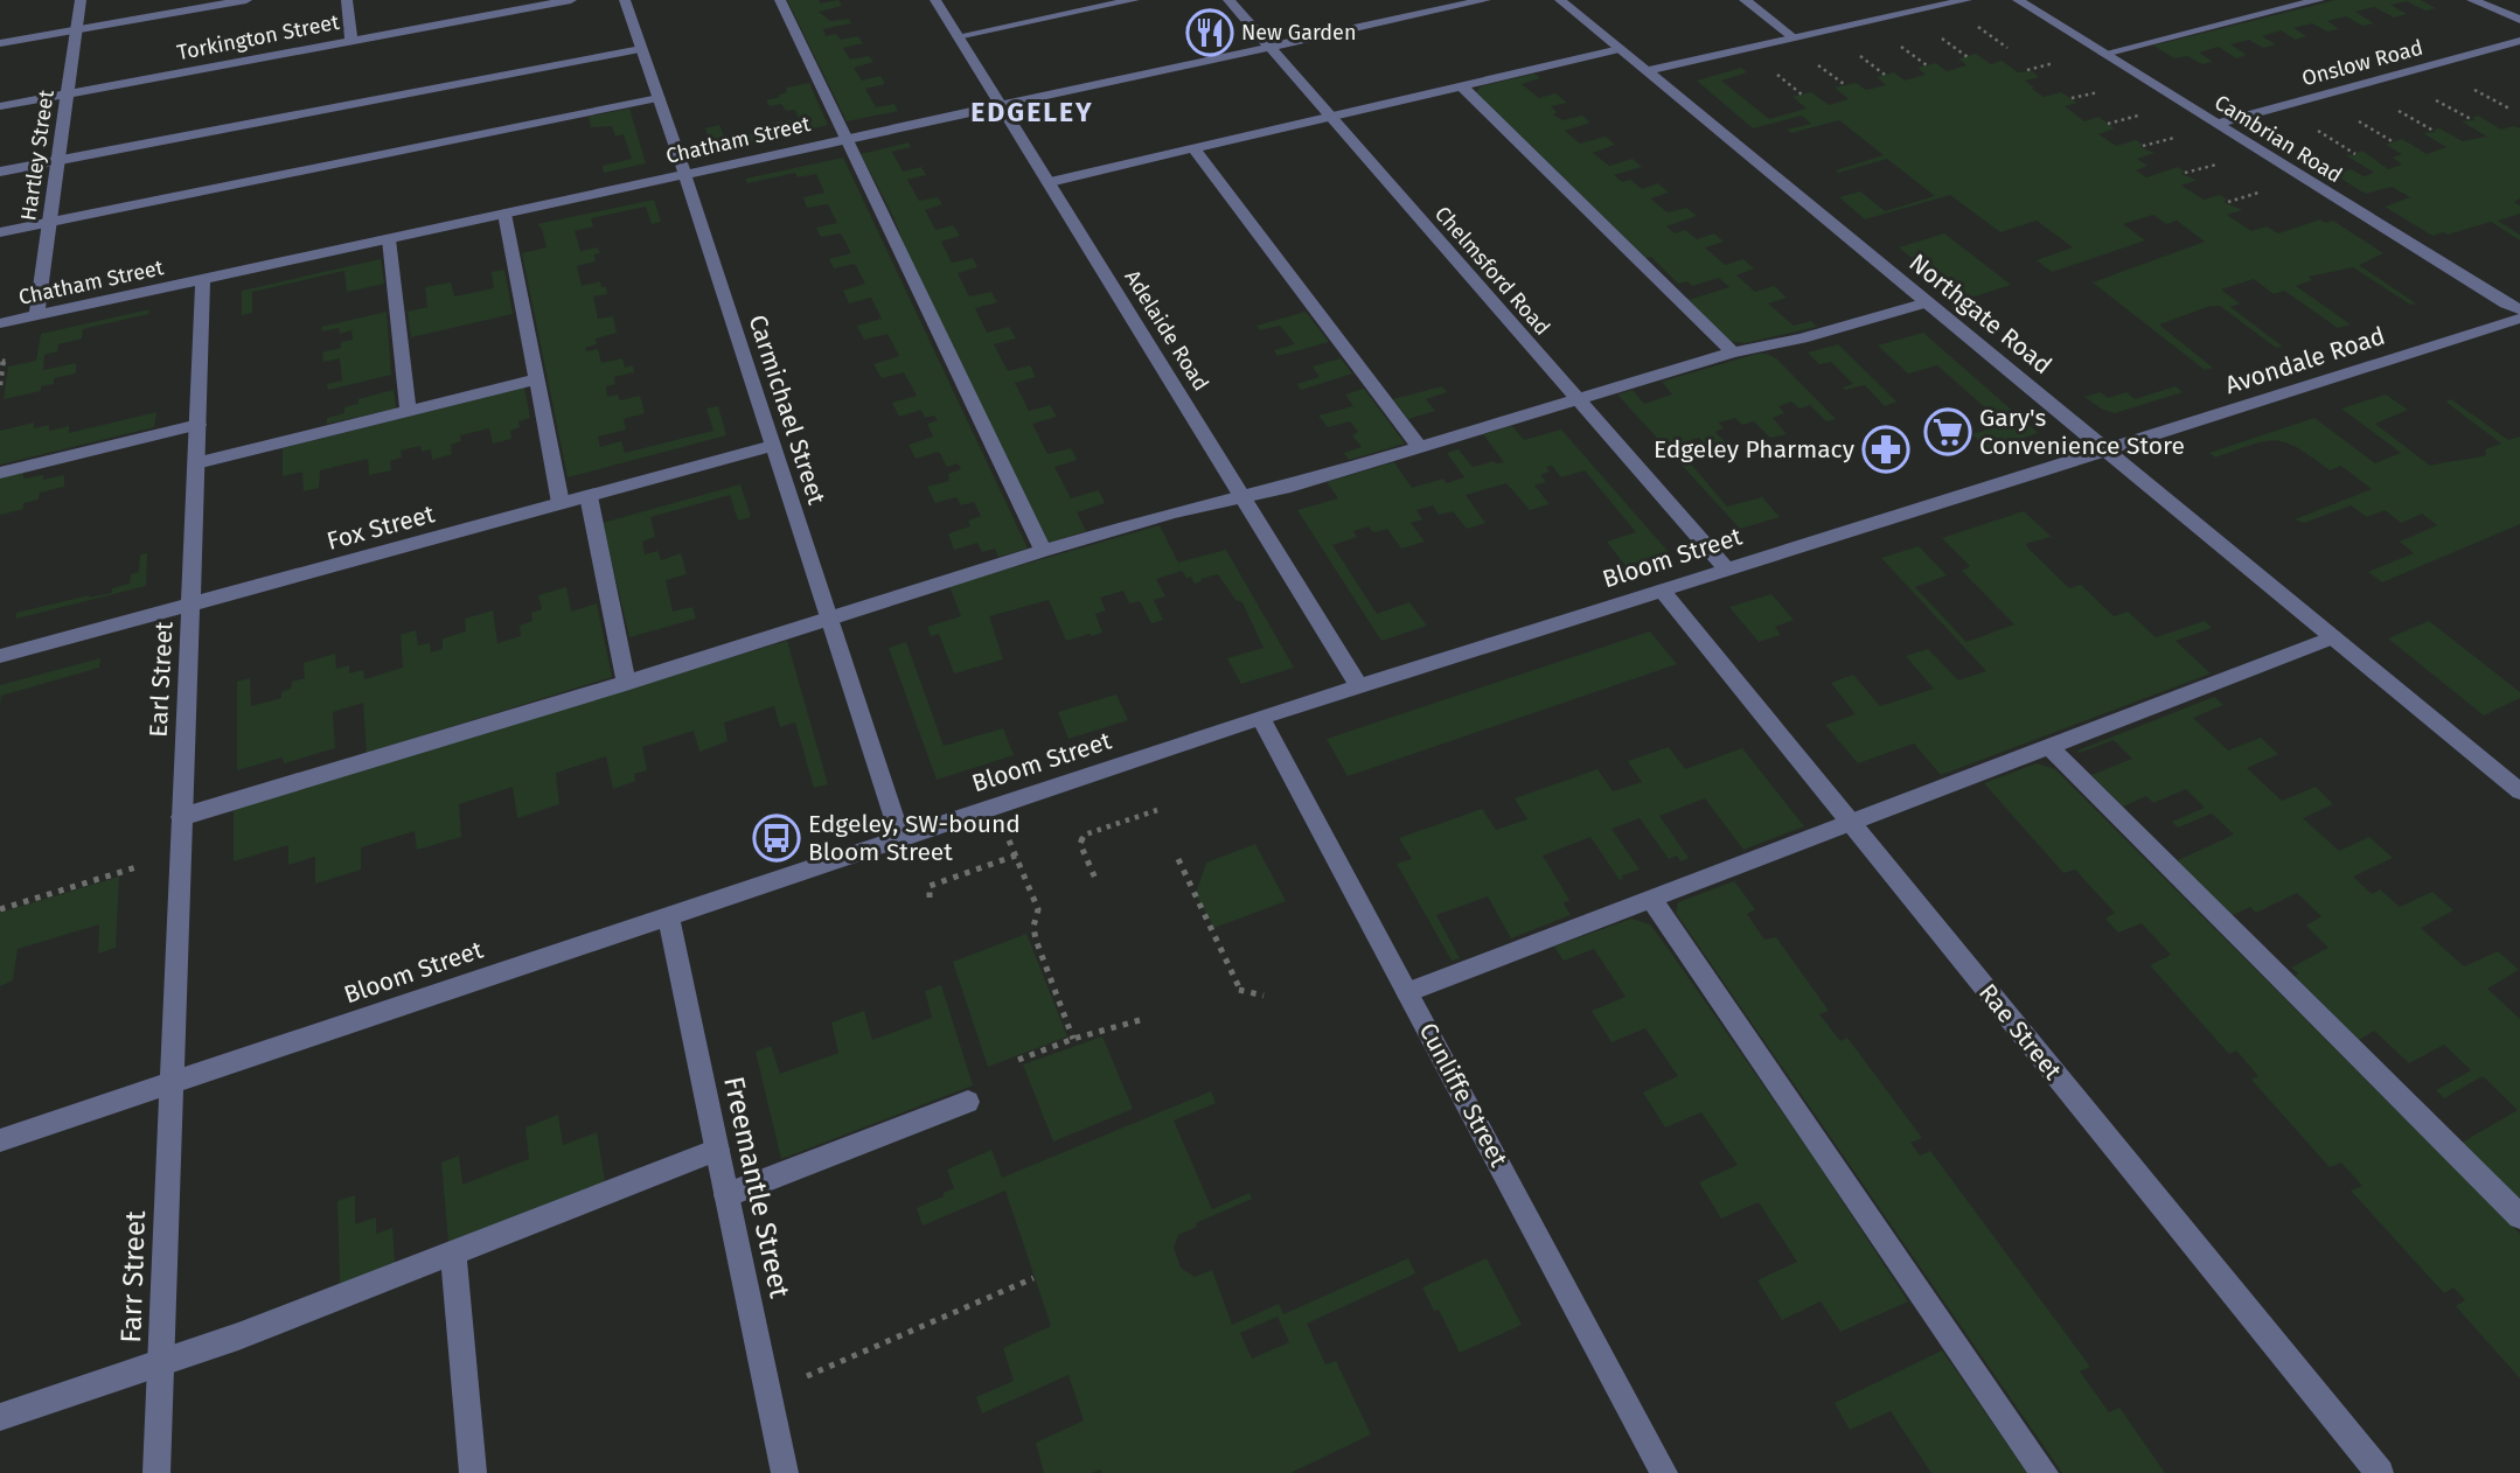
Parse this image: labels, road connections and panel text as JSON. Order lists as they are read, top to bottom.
{
  "streets": {
    "street": [
      "Torkington Street",
      "Onslow Road",
      "Cambrian Road",
      "Chatham Street",
      "Hartley Street",
      "Chelmsford Road",
      "Northgate Road",
      "Adelaide Road",
      "Avondale Road",
      "Carmichael Street",
      "Fox Street",
      "Bloom Street",
      "Earl Street",
      "Rae Street",
      "Cunliffe Street",
      "Freemantle Street",
      "Farr Street"
    ]
  },
  "crossings": [
    ["Torkington Street", "Hartley Street"],
    ["Onslow Road", "Cambrian Road"],
    ["Chatham Street", "Hartley Street"],
    ["Chatham Street", "Chelmsford Road"],
    ["Chatham Street", "Adelaide Road"],
    ["Chatham Street", "Carmichael Street"],
    ["Chatham Street", "Earl Street"],
    ["Chelmsford Road", "Bloom Street"],
    ["Northgate Road", "Avondale Road"],
    ["Northgate Road", "Bloom Street"],
    ["Adelaide Road", "Bloom Street"],
    ["Avondale Road", "Bloom Street"],
    ["Carmichael Street", "Fox Street"],
    ["Carmichael Street", "Bloom Street"],
    ["Fox Street", "Earl Street"],
    ["Bloom Street", "Earl Street"],
    ["Bloom Street", "Rae Street"],
    ["Bloom Street", "Cunliffe Street"],
    ["Bloom Street", "Freemantle Street"],
    ["Bloom Street", "Farr Street"],
    ["Earl Street", "Farr Street"]
  ],
  "districts": ["EDGELEY"],
  "places": {
    "restaurant": ["New Garden"],
    "supermarket": ["Gary's Convenience Store"],
    "pharmacy": ["Edgeley Pharmacy"],
    "bus stop": ["Edgeley, SW-bound Bloom Street"]
  }
}
